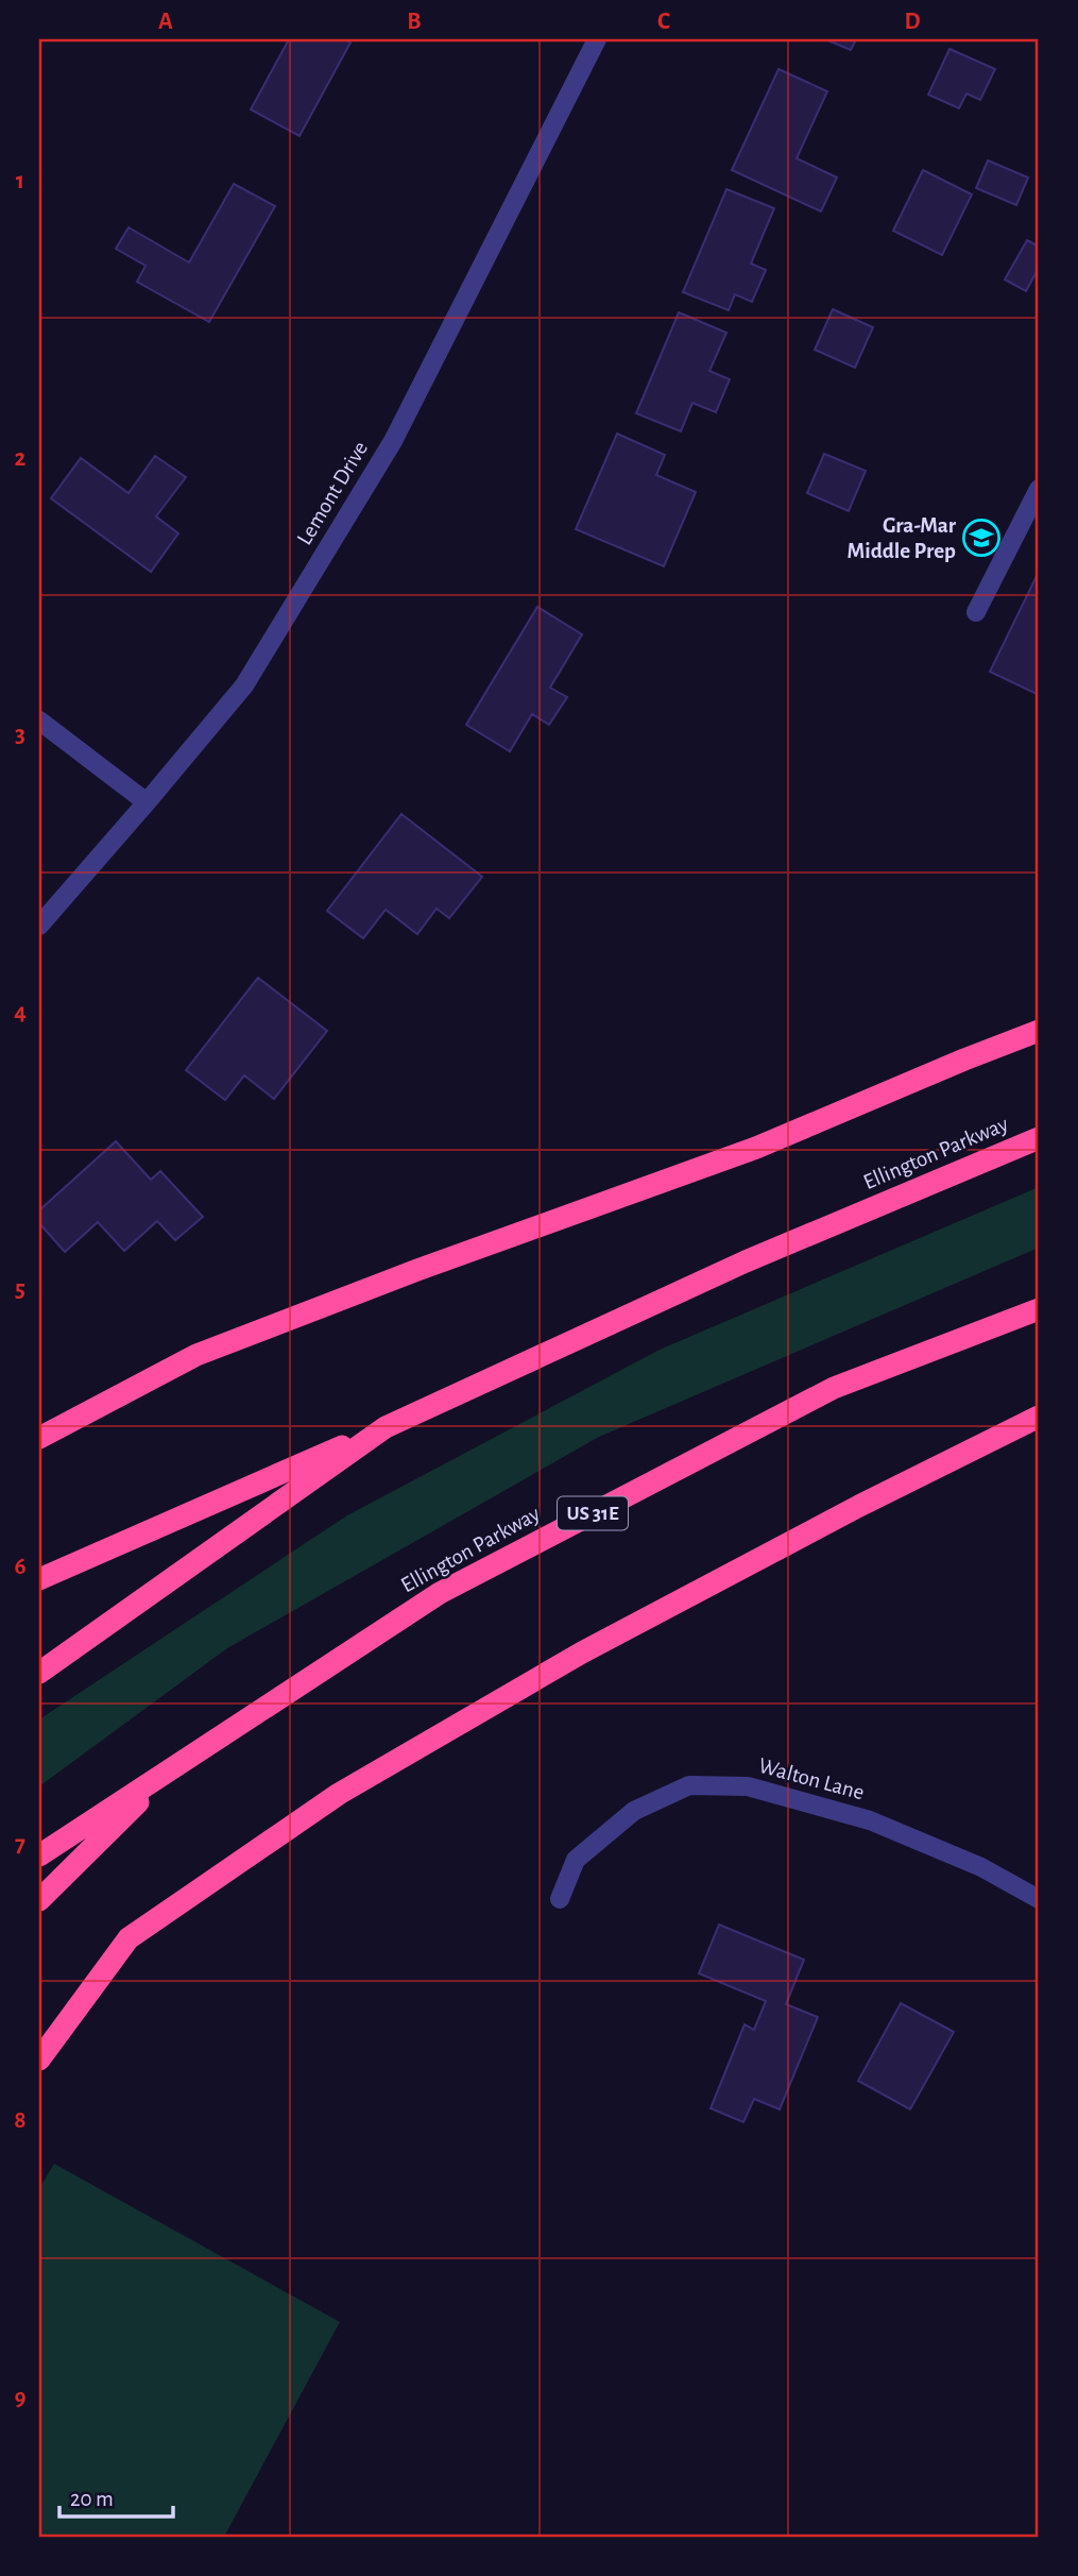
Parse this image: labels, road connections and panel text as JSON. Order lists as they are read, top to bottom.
{
  "streets": {
    "highway": ["Ellington Parkway", "US 31E"],
    "street": ["Lemont Drive", "Walton Lane"]
  },
  "places": {
    "school or university": ["Gra-Mar Middle Prep"]
  },
  "scale_bar": "20 m",
  "grid": {
    "columns": [
      "A",
      "B",
      "C",
      "D"
    ],
    "rows": [
      "1",
      "2",
      "3",
      "4",
      "5",
      "6",
      "7",
      "8",
      "9"
    ]
  }
}
